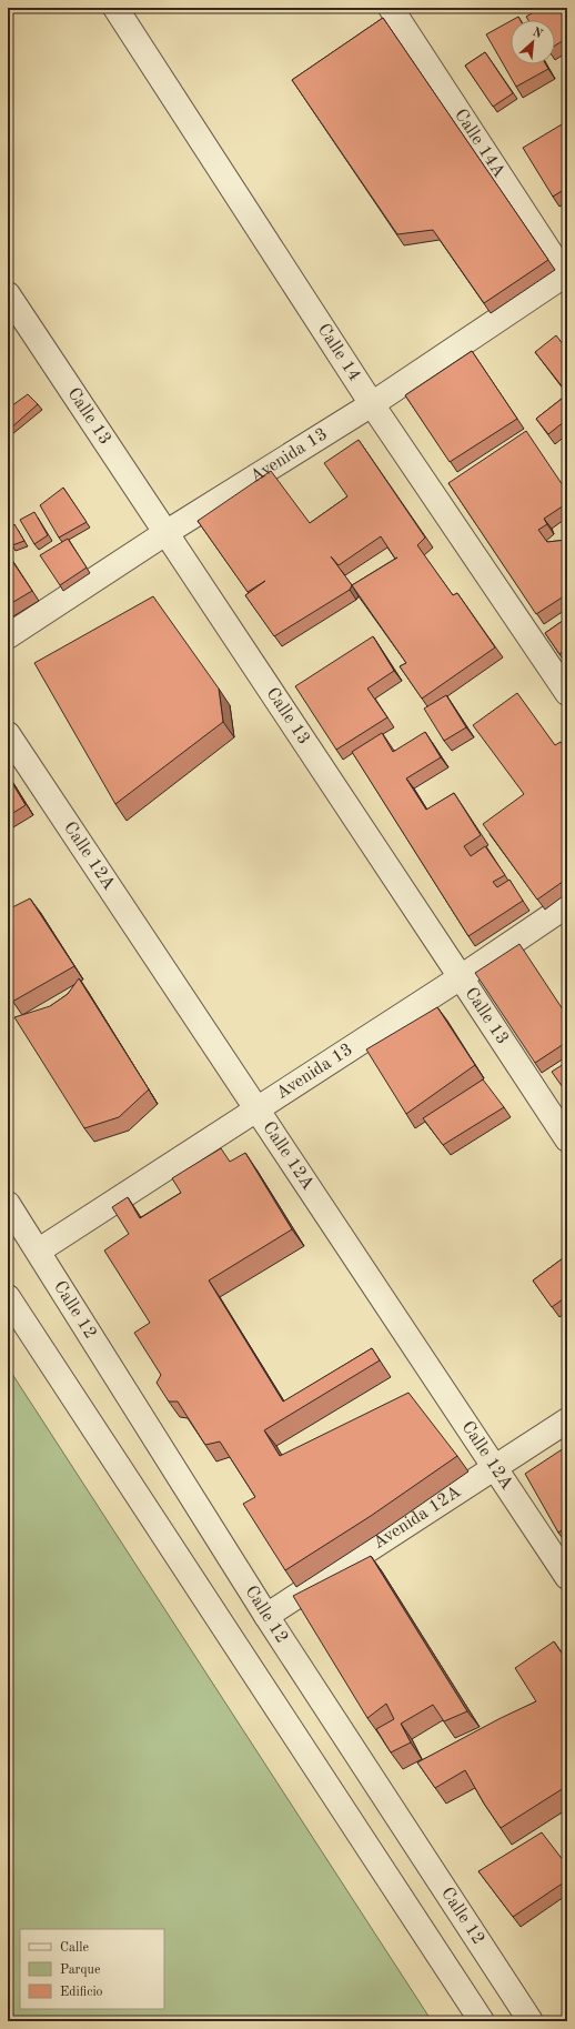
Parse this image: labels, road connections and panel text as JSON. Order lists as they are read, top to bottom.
{
  "streets": {
    "street": [
      "Calle 14A",
      "Calle 14",
      "Calle 13",
      "Avenida 13",
      "Calle 12A",
      "Calle 12",
      "Avenida 12A"
    ]
  },
  "crossings": [
    ["Calle 14A", "Avenida 13"],
    ["Calle 14", "Avenida 13"],
    ["Calle 13", "Avenida 13"],
    ["Avenida 13", "Calle 12A"],
    ["Avenida 13", "Calle 12"],
    ["Calle 12A", "Avenida 12A"],
    ["Calle 12", "Avenida 12A"]
  ],
  "legend": ["Calle", "Parque", "Edificio"],
  "north": "top right"
}
